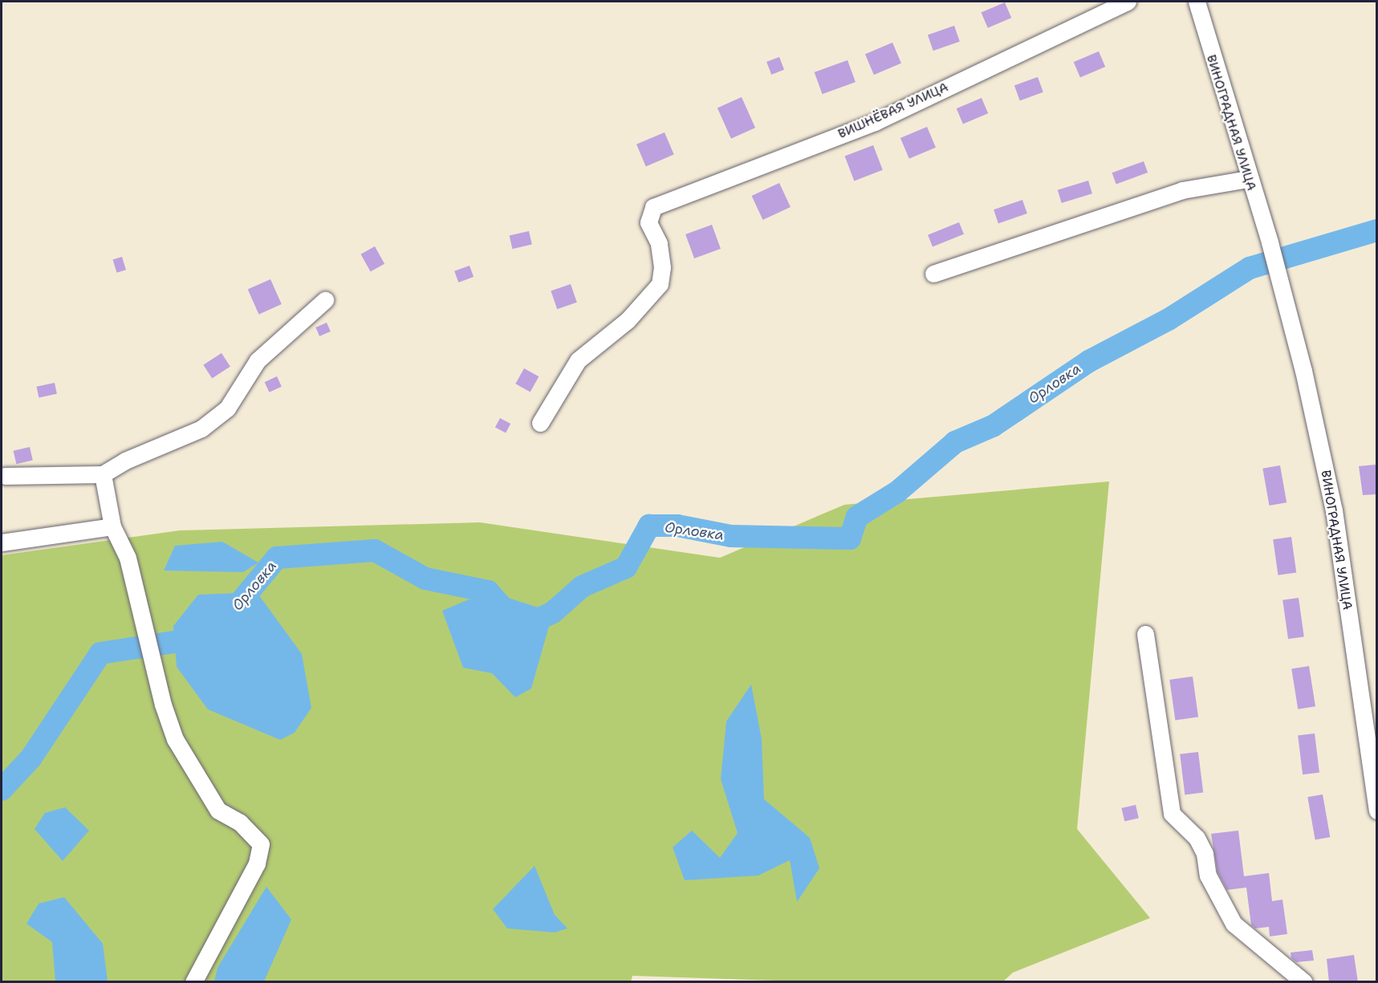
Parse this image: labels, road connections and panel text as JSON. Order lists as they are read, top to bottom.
{
  "streets": {
    "street": ["ВИШНЁВАЯ УЛИЦА", "ВИНОГРАДНАЯ УЛИЦА"]
  },
  "water": ["Орловка"]
}
